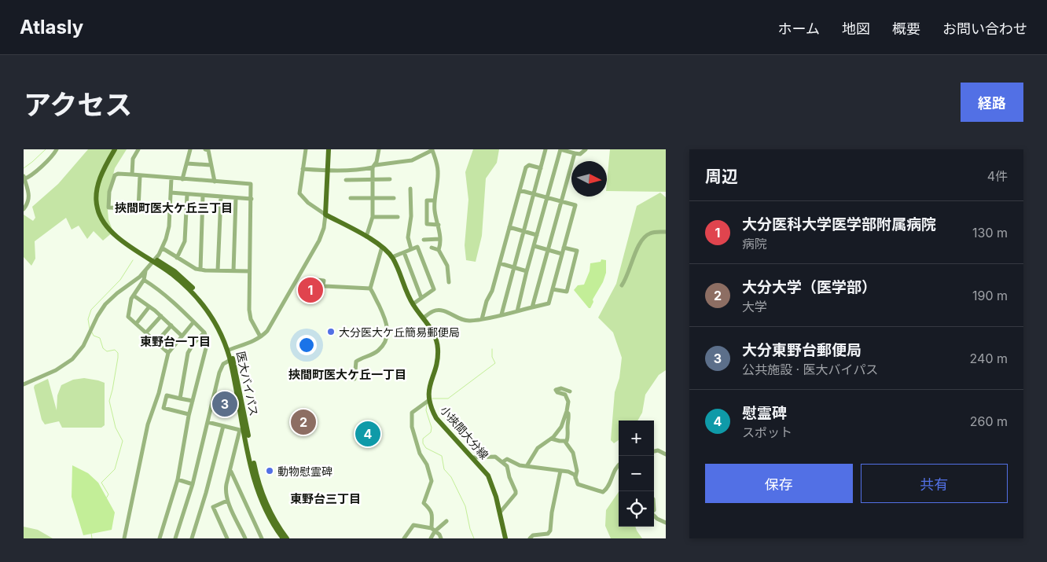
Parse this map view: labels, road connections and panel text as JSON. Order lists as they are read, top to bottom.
{
  "streets": {
    "main road": ["医大バイパス", "小挾間大分線"]
  },
  "districts": [
    "挾間町医大ケ丘三丁目",
    "東野台一丁目",
    "挾間町医大ケ丘一丁目",
    "東野台三丁目"
  ],
  "places": ["大分医大ケ丘簡易郵便局", "動物慰霊碑"],
  "north": "right",
  "page": {
    "header": "Atlasly",
    "nav": [
      "ホーム",
      "地図",
      "概要",
      "お問い合わせ"
    ],
    "title": "アクセス",
    "buttons": [
      "経路",
      ["保存", "共有"]
    ],
    "heading": ["周辺", "4件"],
    "list": [
      {
        "mark": "1",
        "name": "大分医科大学医学部附属病院",
        "note": "病院",
        "value": "130 m"
      },
      {
        "mark": "2",
        "name": "大分大学（医学部）",
        "note": "大学",
        "value": "190 m"
      },
      {
        "mark": "3",
        "name": "大分東野台郵便局",
        "note": "公共施設 · 医大バイパス",
        "value": "240 m"
      },
      {
        "mark": "4",
        "name": "慰霊碑",
        "note": "スポット",
        "value": "260 m"
      }
    ],
    "pins": [
      "1",
      "3",
      "2",
      "4"
    ],
    "map_buttons": ["+", "−"]
  }
}
